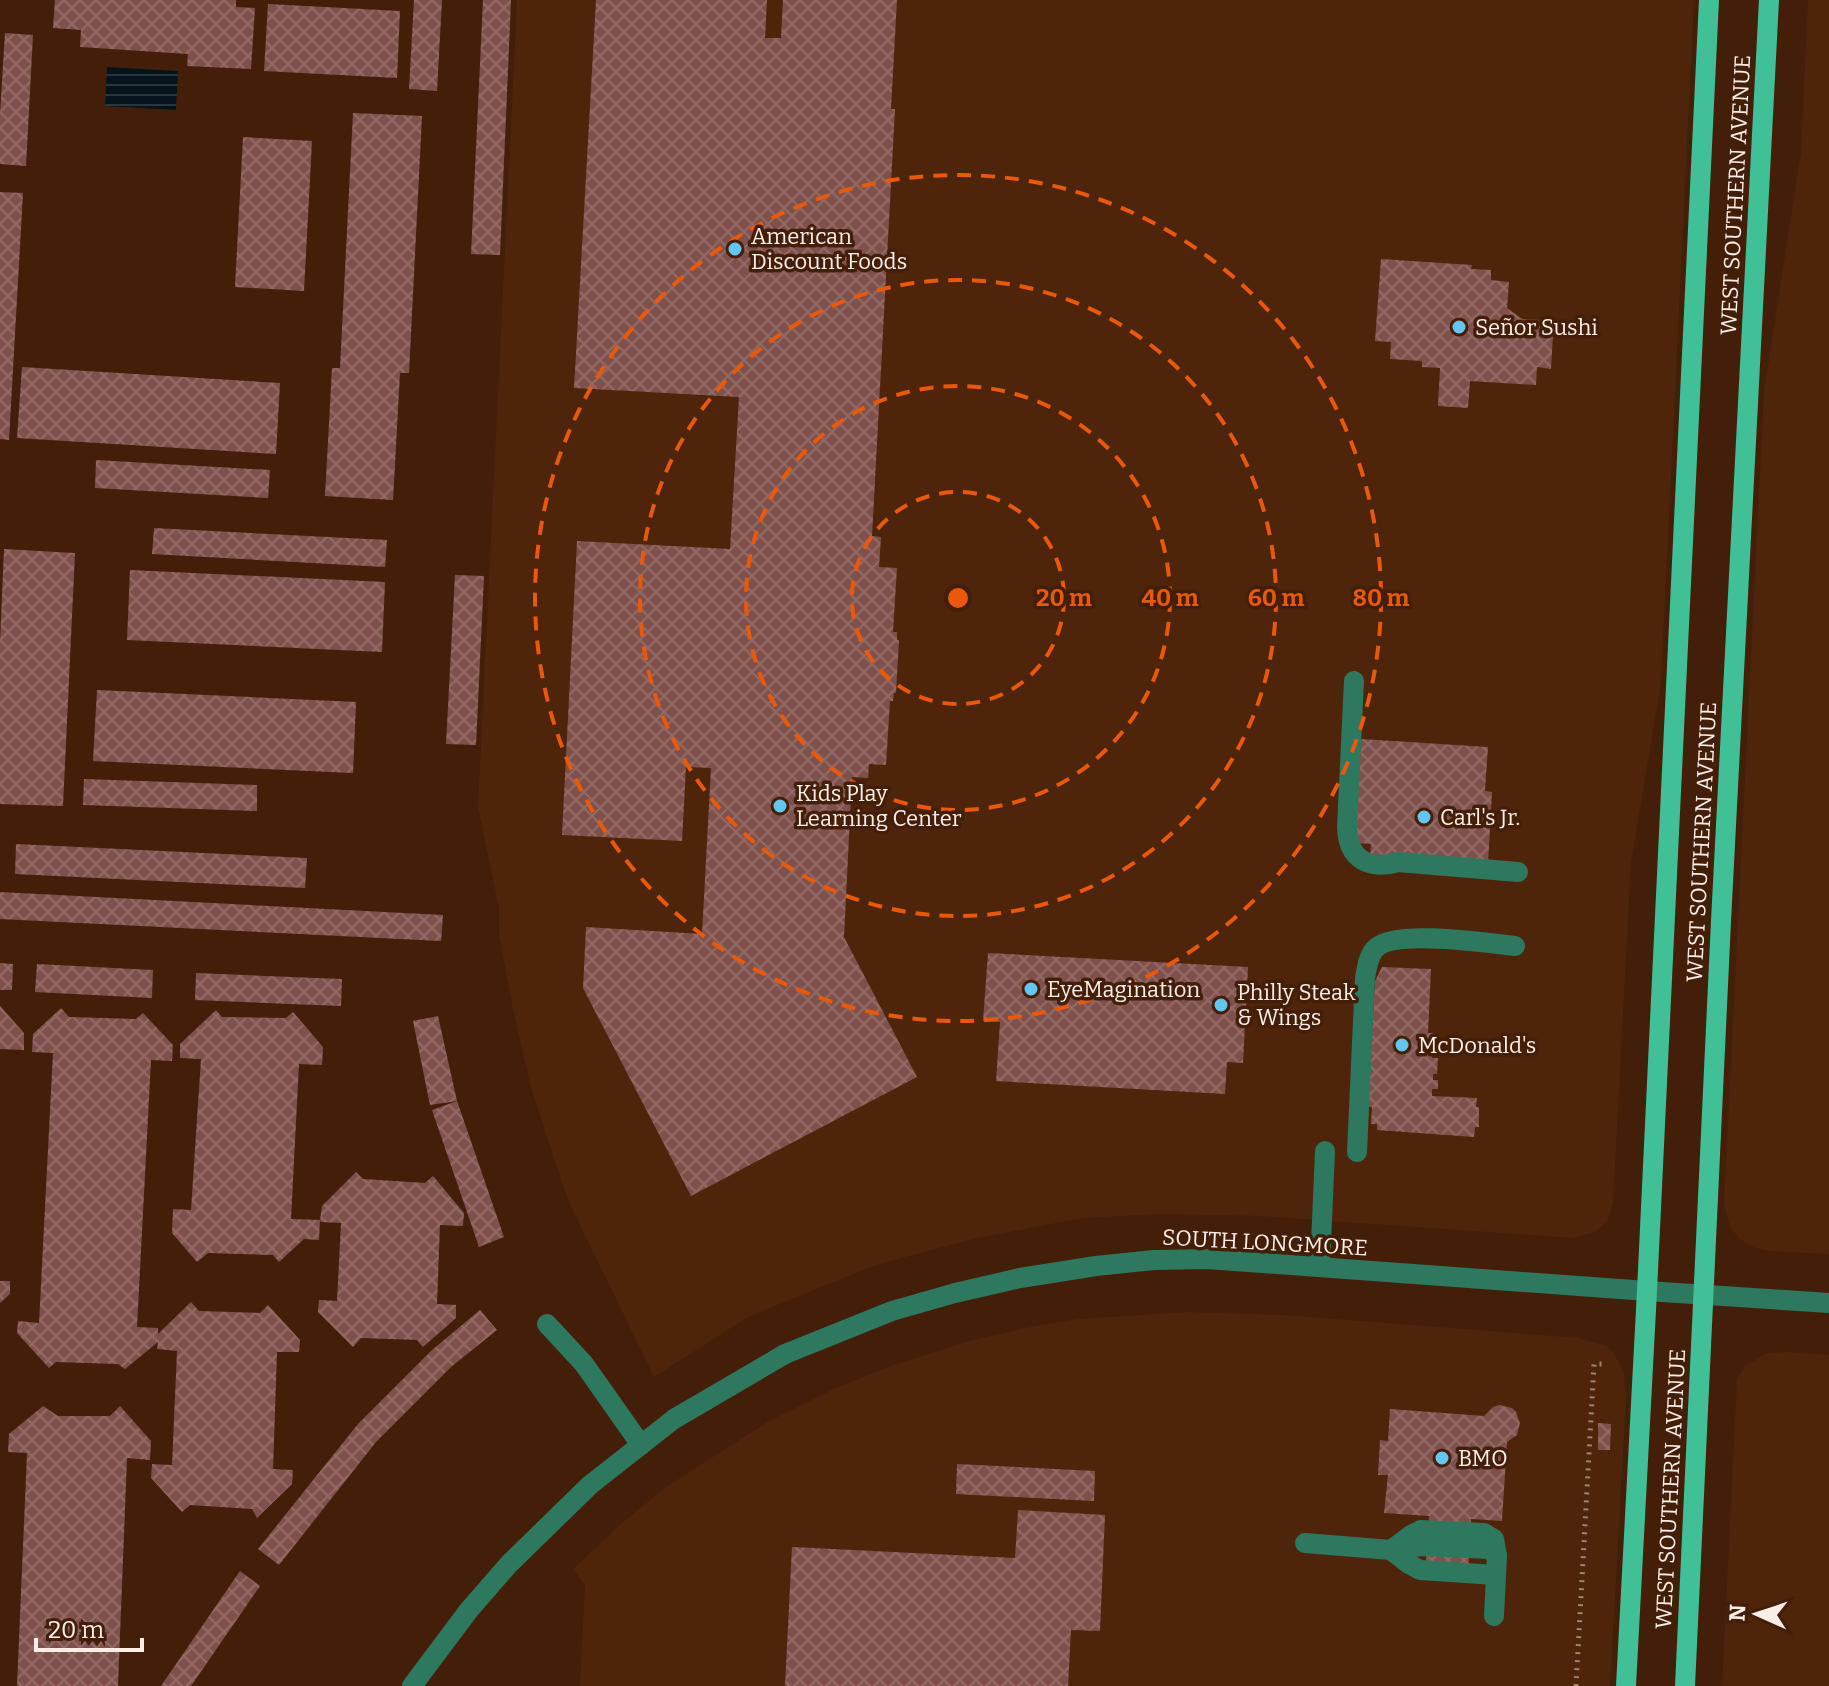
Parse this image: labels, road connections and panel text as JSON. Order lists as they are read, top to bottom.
{
  "streets": {
    "main road": ["WEST SOUTHERN AVENUE"],
    "street": ["SOUTH LONGMORE"]
  },
  "crossings": [
    ["WEST SOUTHERN AVENUE", "SOUTH LONGMORE"]
  ],
  "places": [
    "American Discount Foods",
    "Señor Sushi",
    "Kids Play Learning Center",
    "Carl's Jr.",
    "EyeMagination",
    "Philly Steak & Wings",
    "McDonald's",
    "BMO"
  ],
  "scale_bar": "20 m",
  "north": "left",
  "rings": [
    "20 m",
    "40 m",
    "60 m",
    "80 m"
  ]
}
